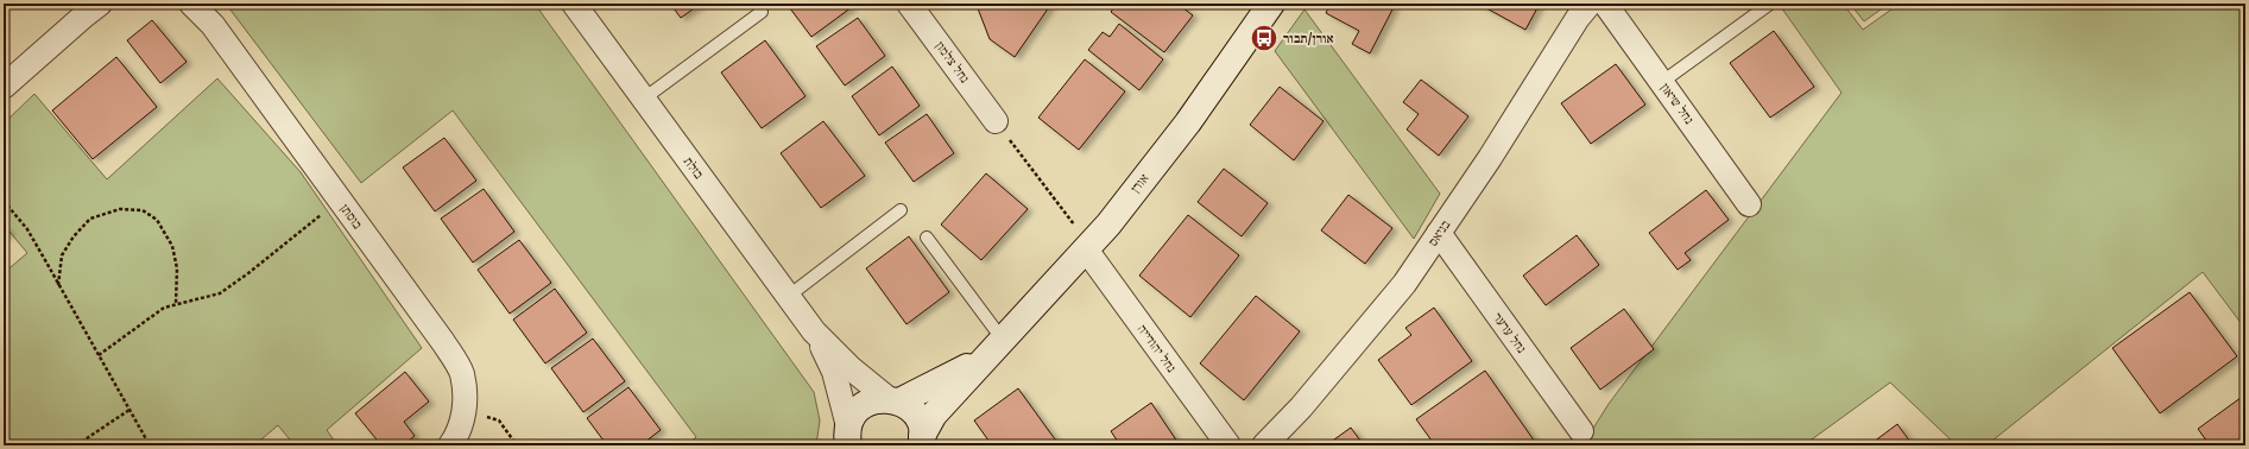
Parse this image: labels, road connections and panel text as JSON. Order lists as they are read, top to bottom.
{
  "streets": {
    "street": [
      "נחל צלמון",
      "נחל שיאון",
      "בזלת",
      "אורן",
      "בוסתן",
      "בניאס",
      "נחל ערער",
      "נחל יהודייה"
    ]
  },
  "crossings": [
    ["בזלת", "אורן"],
    ["אורן", "נחל יהודייה"],
    ["בניאס", "נחל ערער"]
  ],
  "places": {
    "bus stop": ["אורן/תבור"]
  }
}
